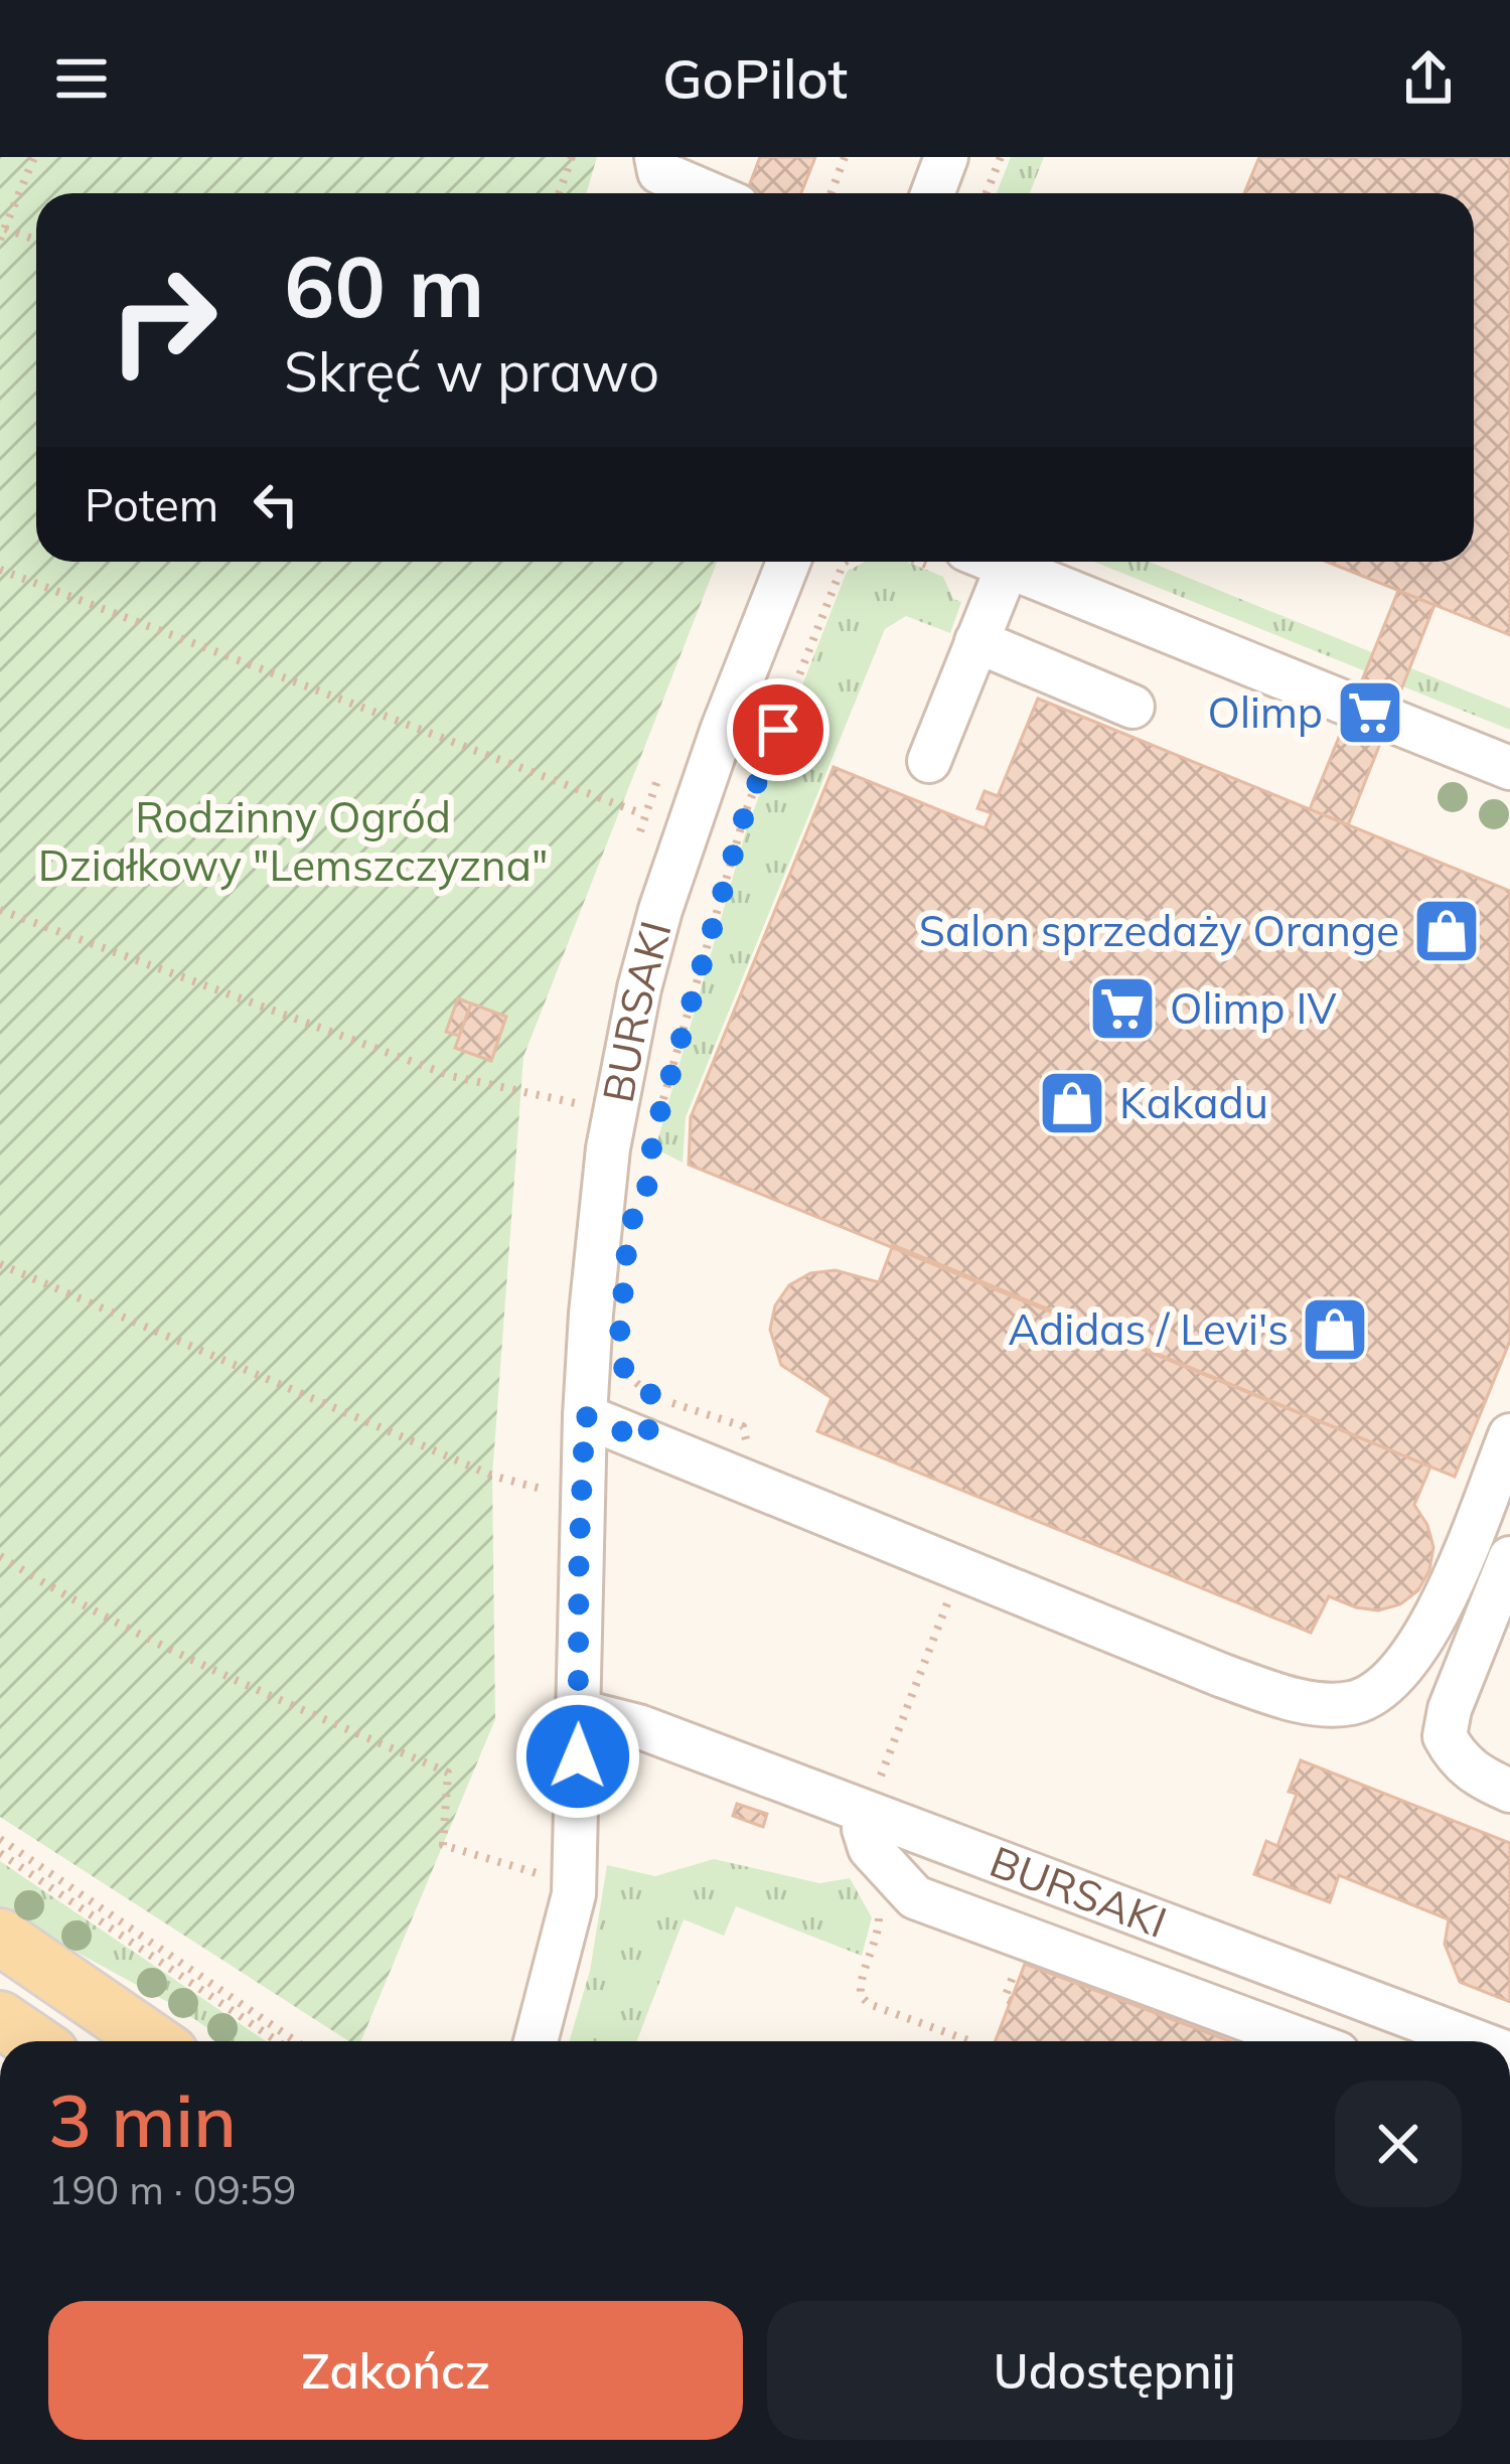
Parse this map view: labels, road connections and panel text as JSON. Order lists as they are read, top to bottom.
{
  "streets": {
    "street": ["BURSAKI"]
  },
  "parks": ["Rodzinny Ogród Działkowy \"Lemszczyzna\""],
  "places": {
    "supermarket": ["Olimp", "Olimp IV"],
    "shop": ["Salon sprzedaży Orange", "Kakadu", "Adidas / Levi's"]
  },
  "page": {
    "header": "GoPilot",
    "turn": ["60 m", "Skręć w prawo"],
    "then": "Potem",
    "heading": ["3 min", "190 m · 09:59"],
    "buttons": ["Zakończ", "Udostępnij"]
  }
}
